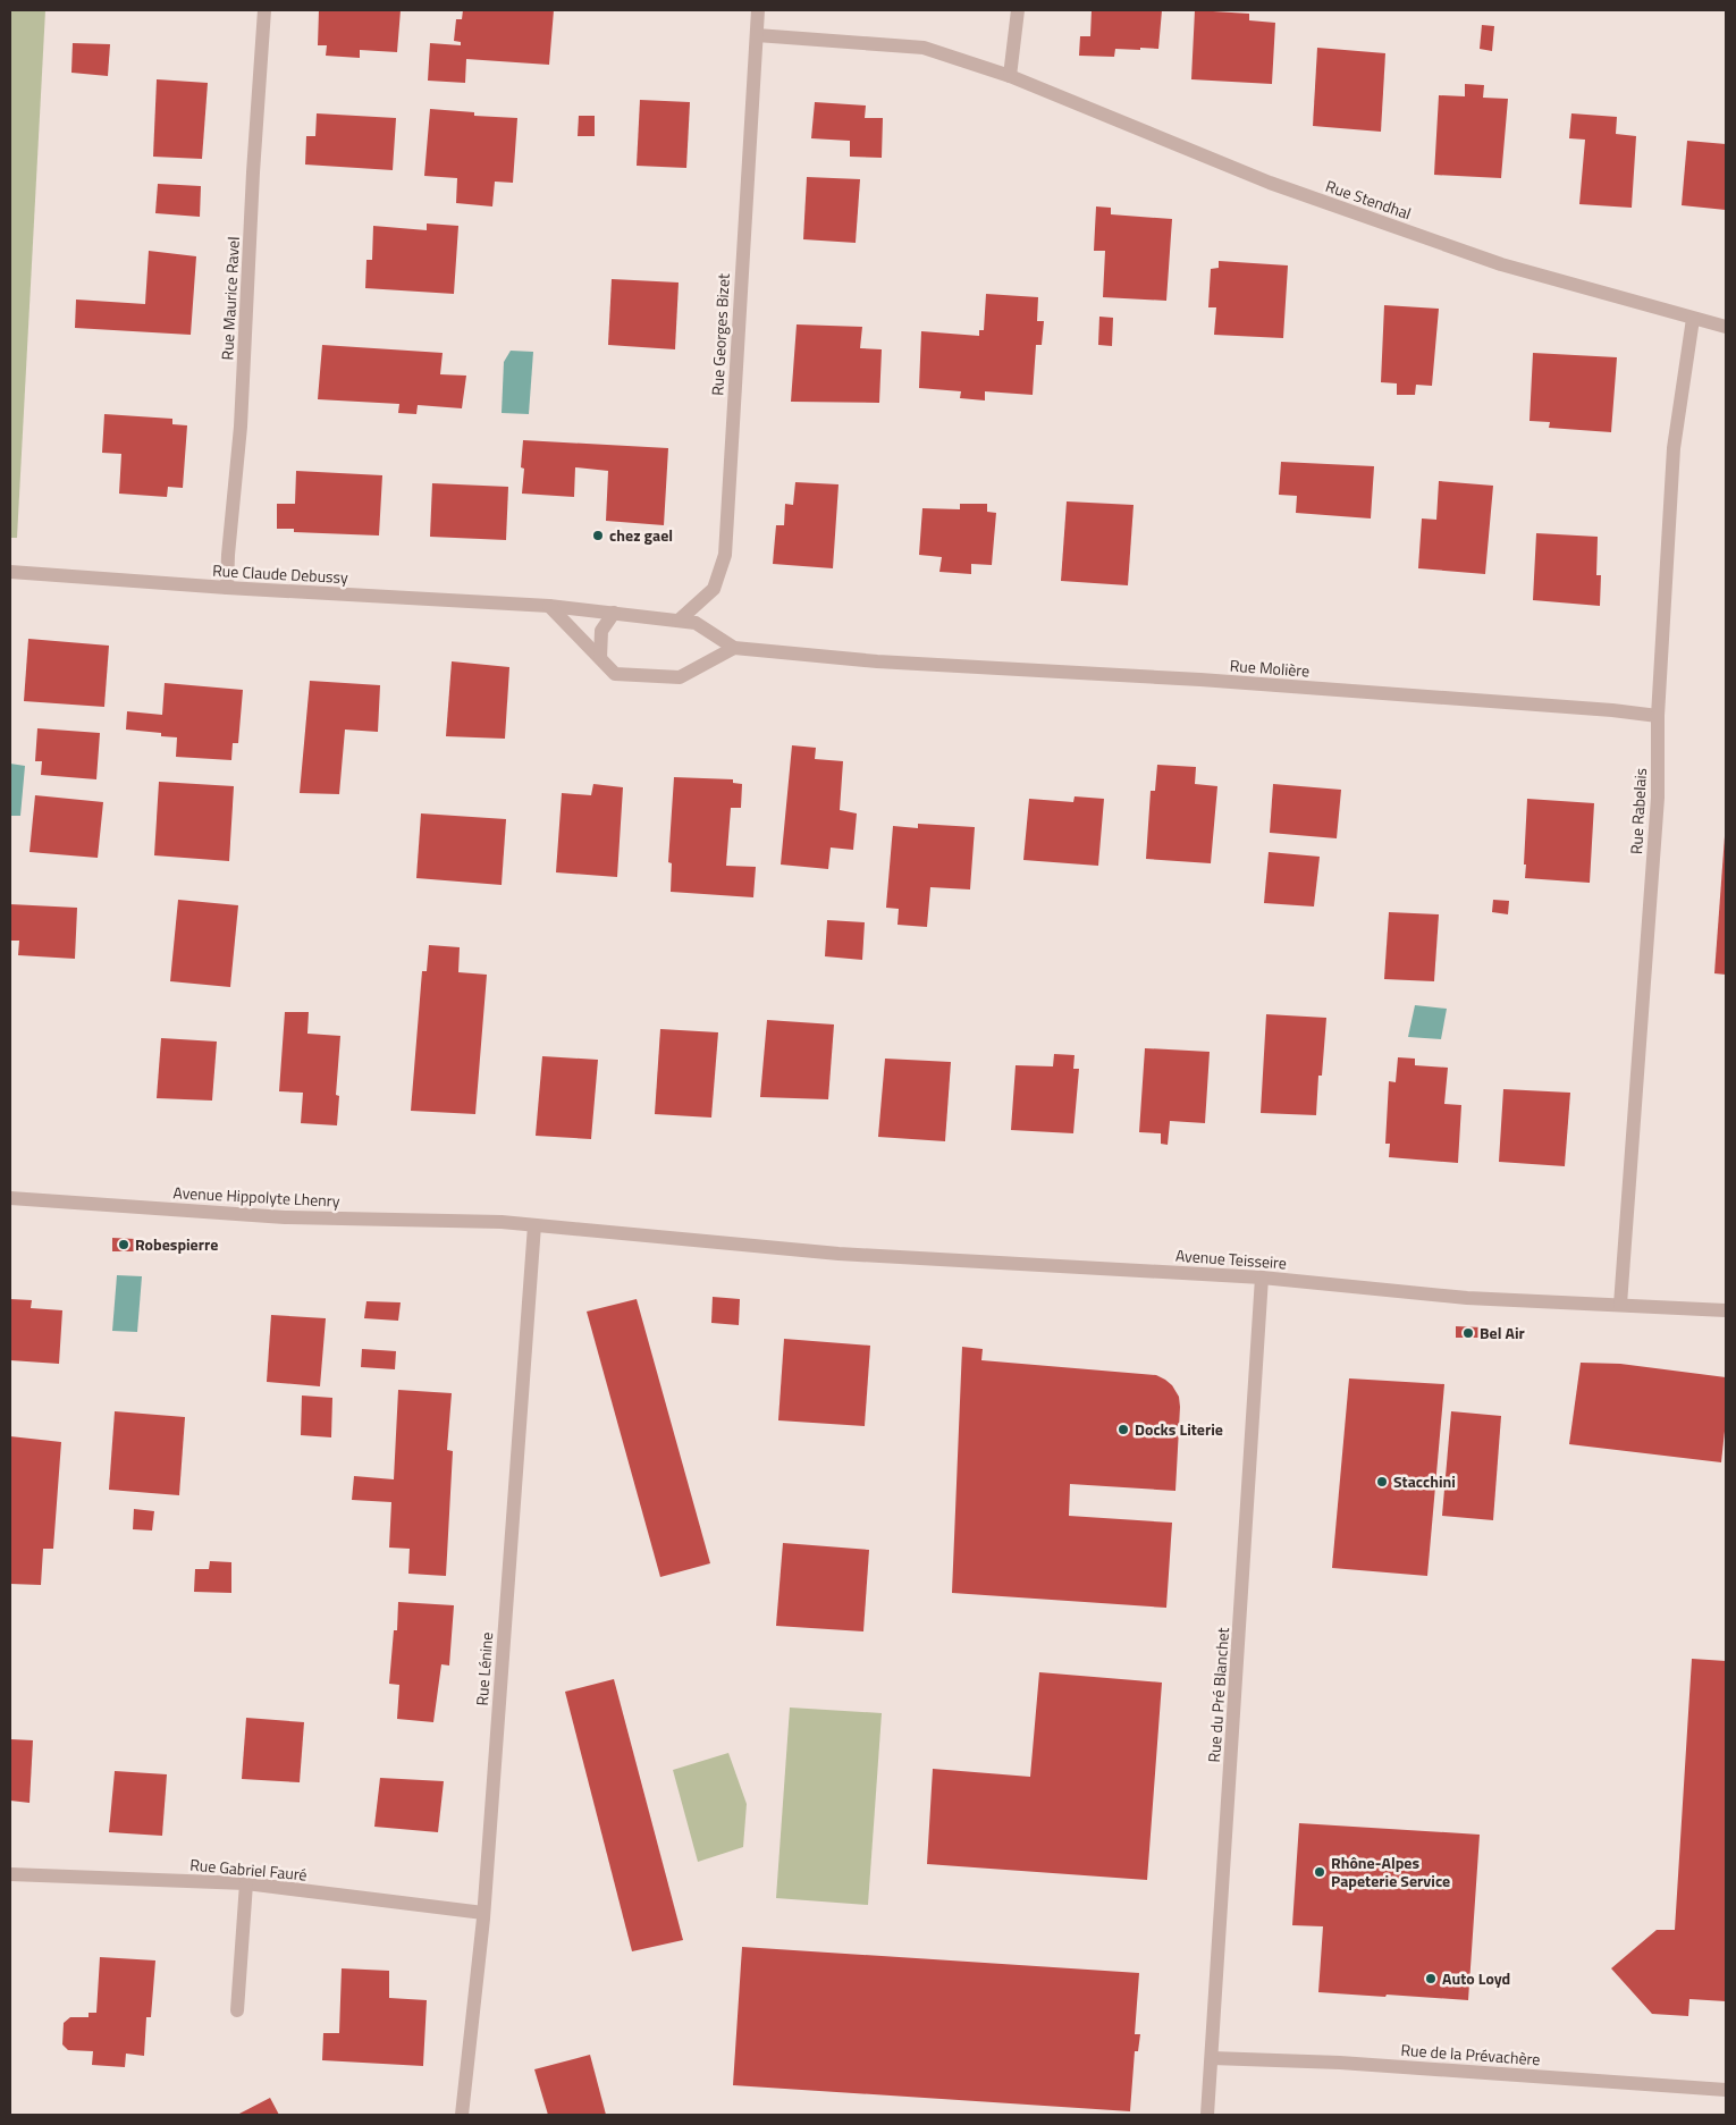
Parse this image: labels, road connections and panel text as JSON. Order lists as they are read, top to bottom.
{
  "streets": {
    "street": [
      "Rue Stendhal",
      "Rue Maurice Ravel",
      "Rue Georges Bizet",
      "Rue Claude Debussy",
      "Rue Molière",
      "Rue Rabelais",
      "Avenue Hippolyte Lhenry",
      "Avenue Teisseire",
      "Rue Lénine",
      "Rue du Pré Blanchet",
      "Rue Gabriel Fauré",
      "Rue de la Prévachère"
    ]
  },
  "crossings": [
    ["Rue Stendhal", "Rue Rabelais"],
    ["Rue Maurice Ravel", "Rue Claude Debussy"],
    ["Rue Georges Bizet", "Rue Claude Debussy"],
    ["Rue Claude Debussy", "Rue Molière"],
    ["Rue Molière", "Rue Rabelais"],
    ["Rue Rabelais", "Avenue Teisseire"],
    ["Avenue Hippolyte Lhenry", "Avenue Teisseire"],
    ["Avenue Hippolyte Lhenry", "Rue Lénine"],
    ["Avenue Teisseire", "Rue Lénine"],
    ["Avenue Teisseire", "Rue du Pré Blanchet"],
    ["Rue Lénine", "Rue Gabriel Fauré"],
    ["Rue du Pré Blanchet", "Rue de la Prévachère"]
  ],
  "places": [
    "chez gael",
    "Robespierre",
    "Bel Air",
    "Docks Literie",
    "Stacchini",
    "Rhône-Alpes Papeterie Service",
    "Auto Loyd"
  ]
}
